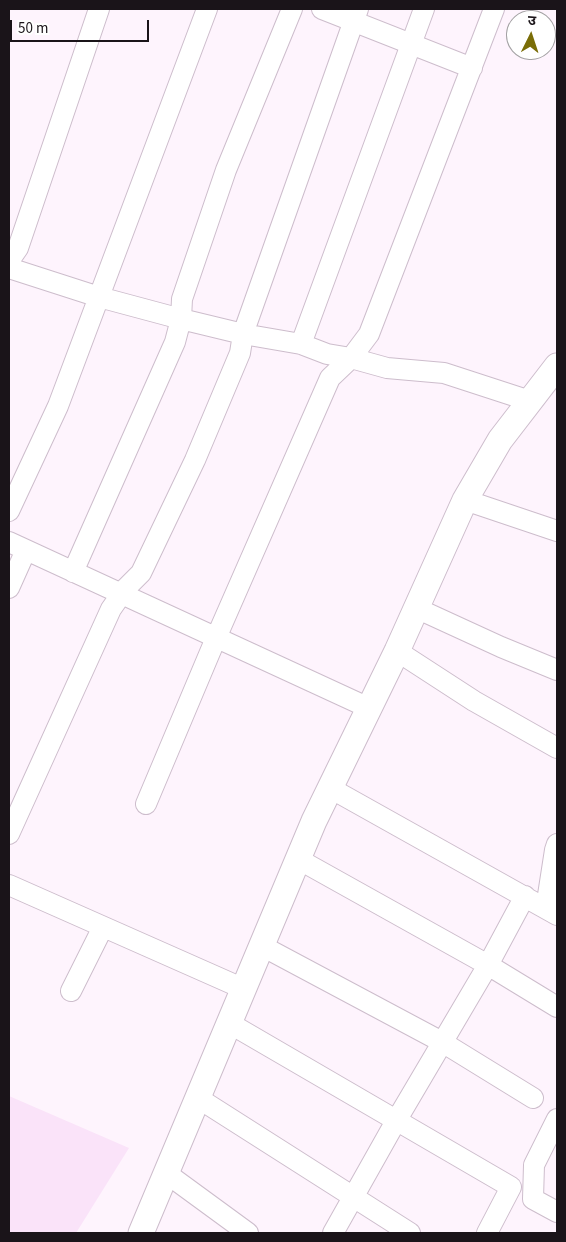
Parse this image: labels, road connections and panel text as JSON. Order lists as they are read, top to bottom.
{
  "scale_bar": "50 m",
  "north": "top"
}
